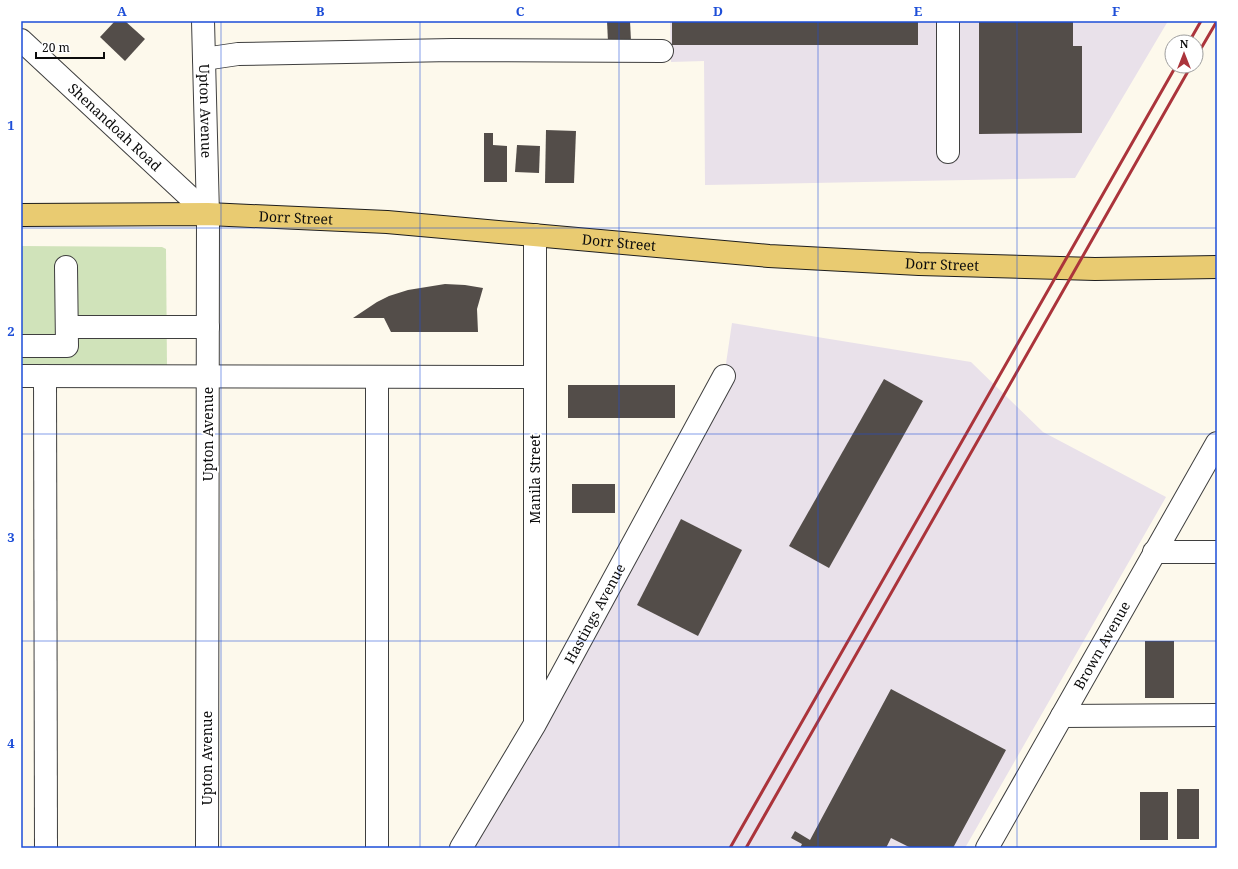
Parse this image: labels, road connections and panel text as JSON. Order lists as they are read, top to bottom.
{
  "streets": {
    "main road": ["Dorr Street"],
    "street": [
      "Upton Avenue",
      "Shenandoah Road",
      "Manila Street",
      "Hastings Avenue",
      "Brown Avenue"
    ]
  },
  "crossings": [
    ["Upton Avenue", "Shenandoah Road"],
    ["Upton Avenue", "Dorr Street"],
    ["Shenandoah Road", "Dorr Street"],
    ["Dorr Street", "Manila Street"],
    ["Manila Street", "Hastings Avenue"]
  ],
  "scale_bar": "20 m",
  "north": "top",
  "grid": {
    "columns": [
      "A",
      "B",
      "C",
      "D",
      "E",
      "F"
    ],
    "rows": [
      "1",
      "2",
      "3",
      "4"
    ]
  }
}
